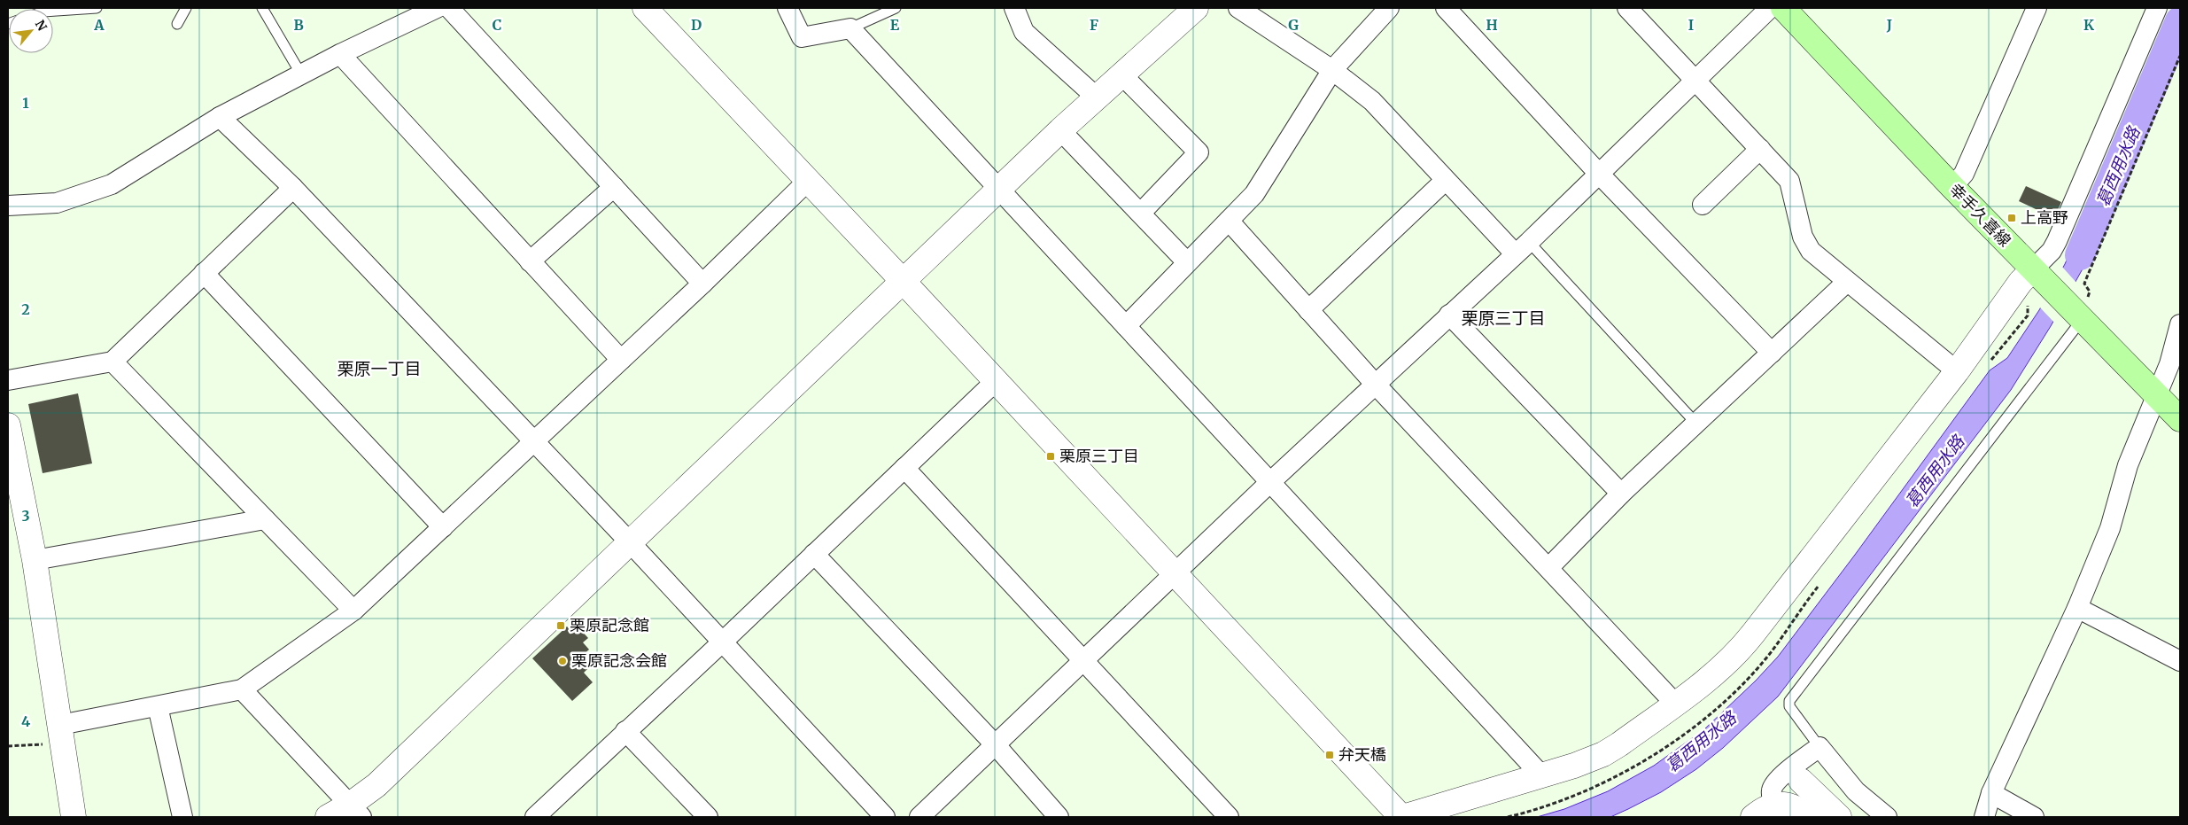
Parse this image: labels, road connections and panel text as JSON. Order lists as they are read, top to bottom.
{
  "streets": {
    "main road": ["幸手久喜線"]
  },
  "districts": ["栗原三丁目", "栗原一丁目"],
  "water": ["葛西用水路"],
  "places": {
    "transit": [
      "上高野",
      "栗原三丁目",
      "栗原記念館",
      "弁天橋"
    ],
    "other": ["栗原記念会館"]
  },
  "north": "top right",
  "grid": {
    "columns": [
      "A",
      "B",
      "C",
      "D",
      "E",
      "F",
      "G",
      "H",
      "I",
      "J",
      "K"
    ],
    "rows": [
      "1",
      "2",
      "3",
      "4"
    ]
  }
}
